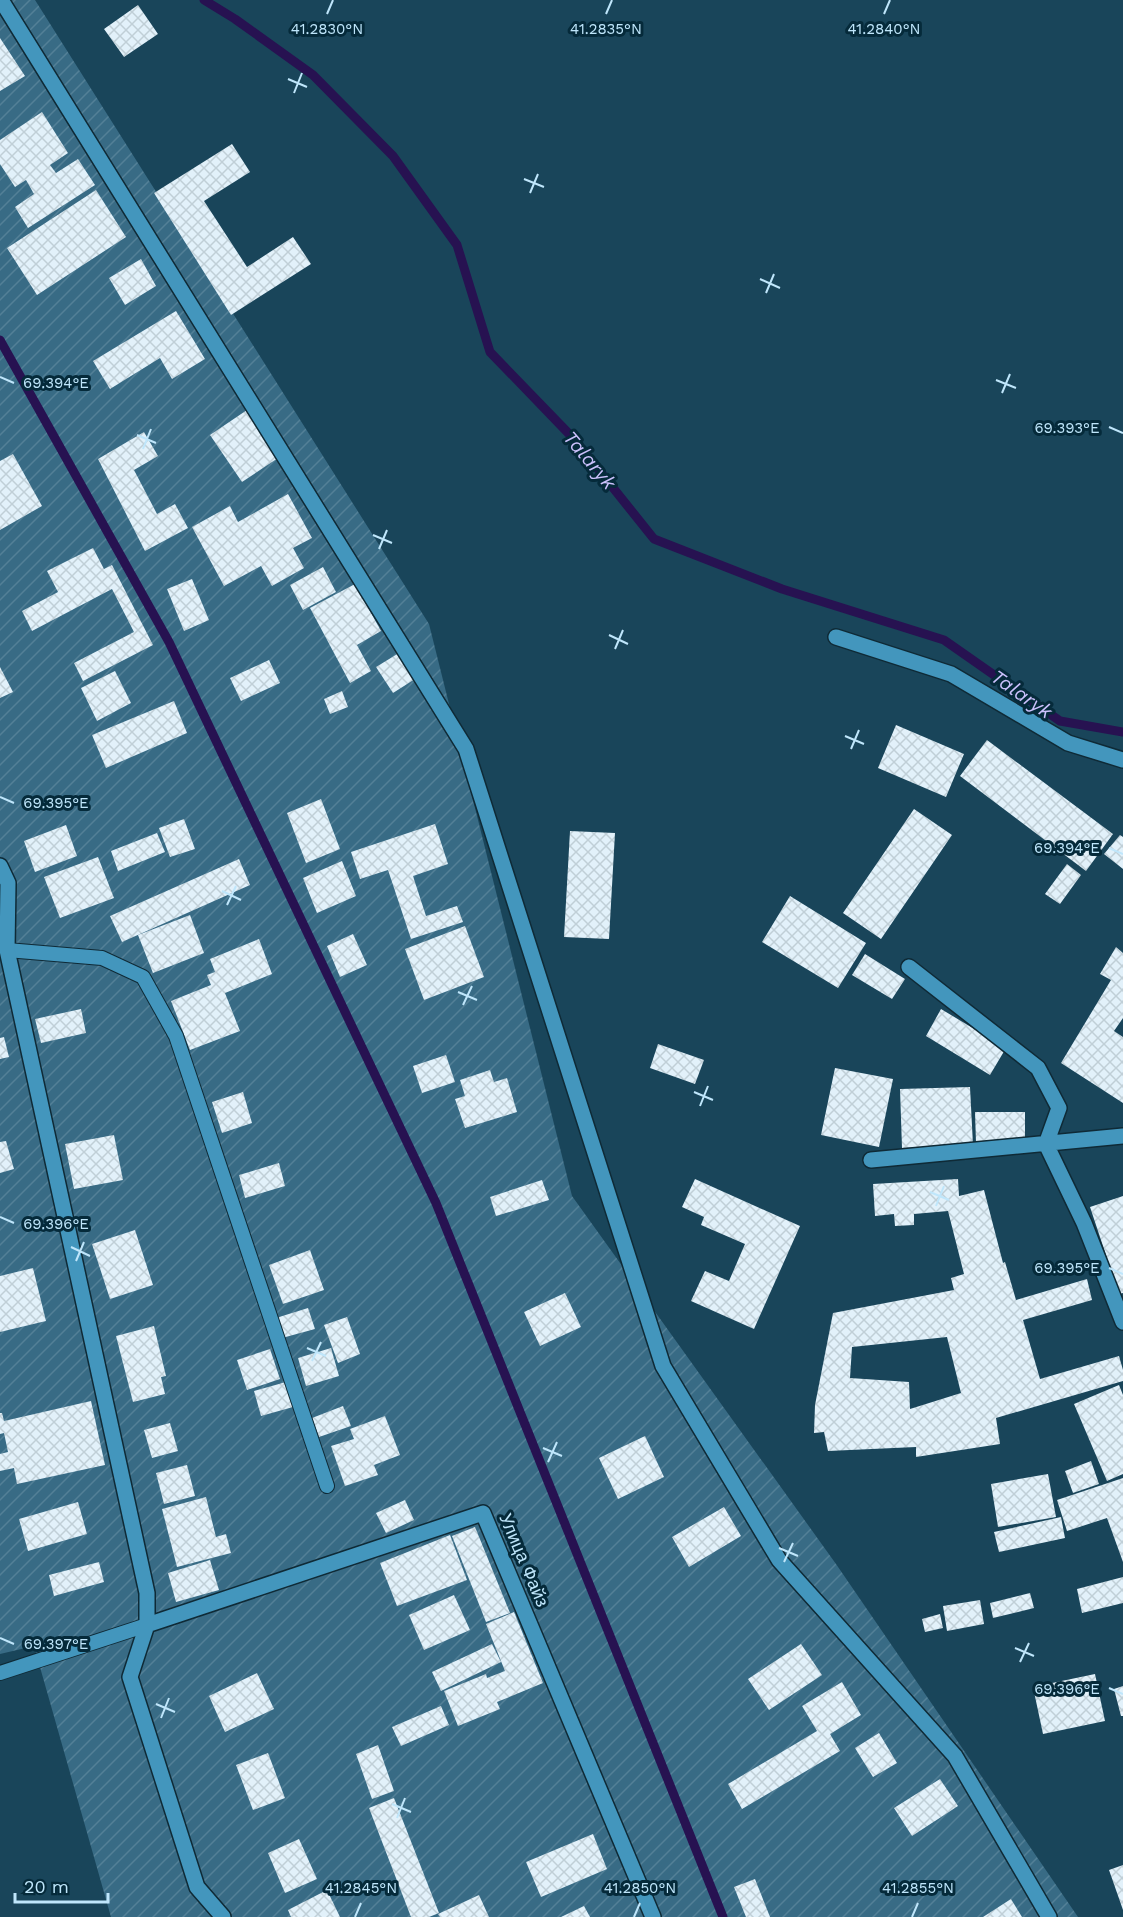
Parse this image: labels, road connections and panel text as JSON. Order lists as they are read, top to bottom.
{
  "streets": {
    "street": ["Улица Файз"]
  },
  "water": ["Talaryk"],
  "scale_bar": "20 m",
  "coordinates": [
    "41.2830°N",
    "41.2835°N",
    "41.2840°N",
    "69.394°E",
    "69.393°E",
    "69.395°E",
    "69.396°E",
    "69.397°E",
    "41.2845°N",
    "41.2850°N",
    "41.2855°N"
  ]
}
